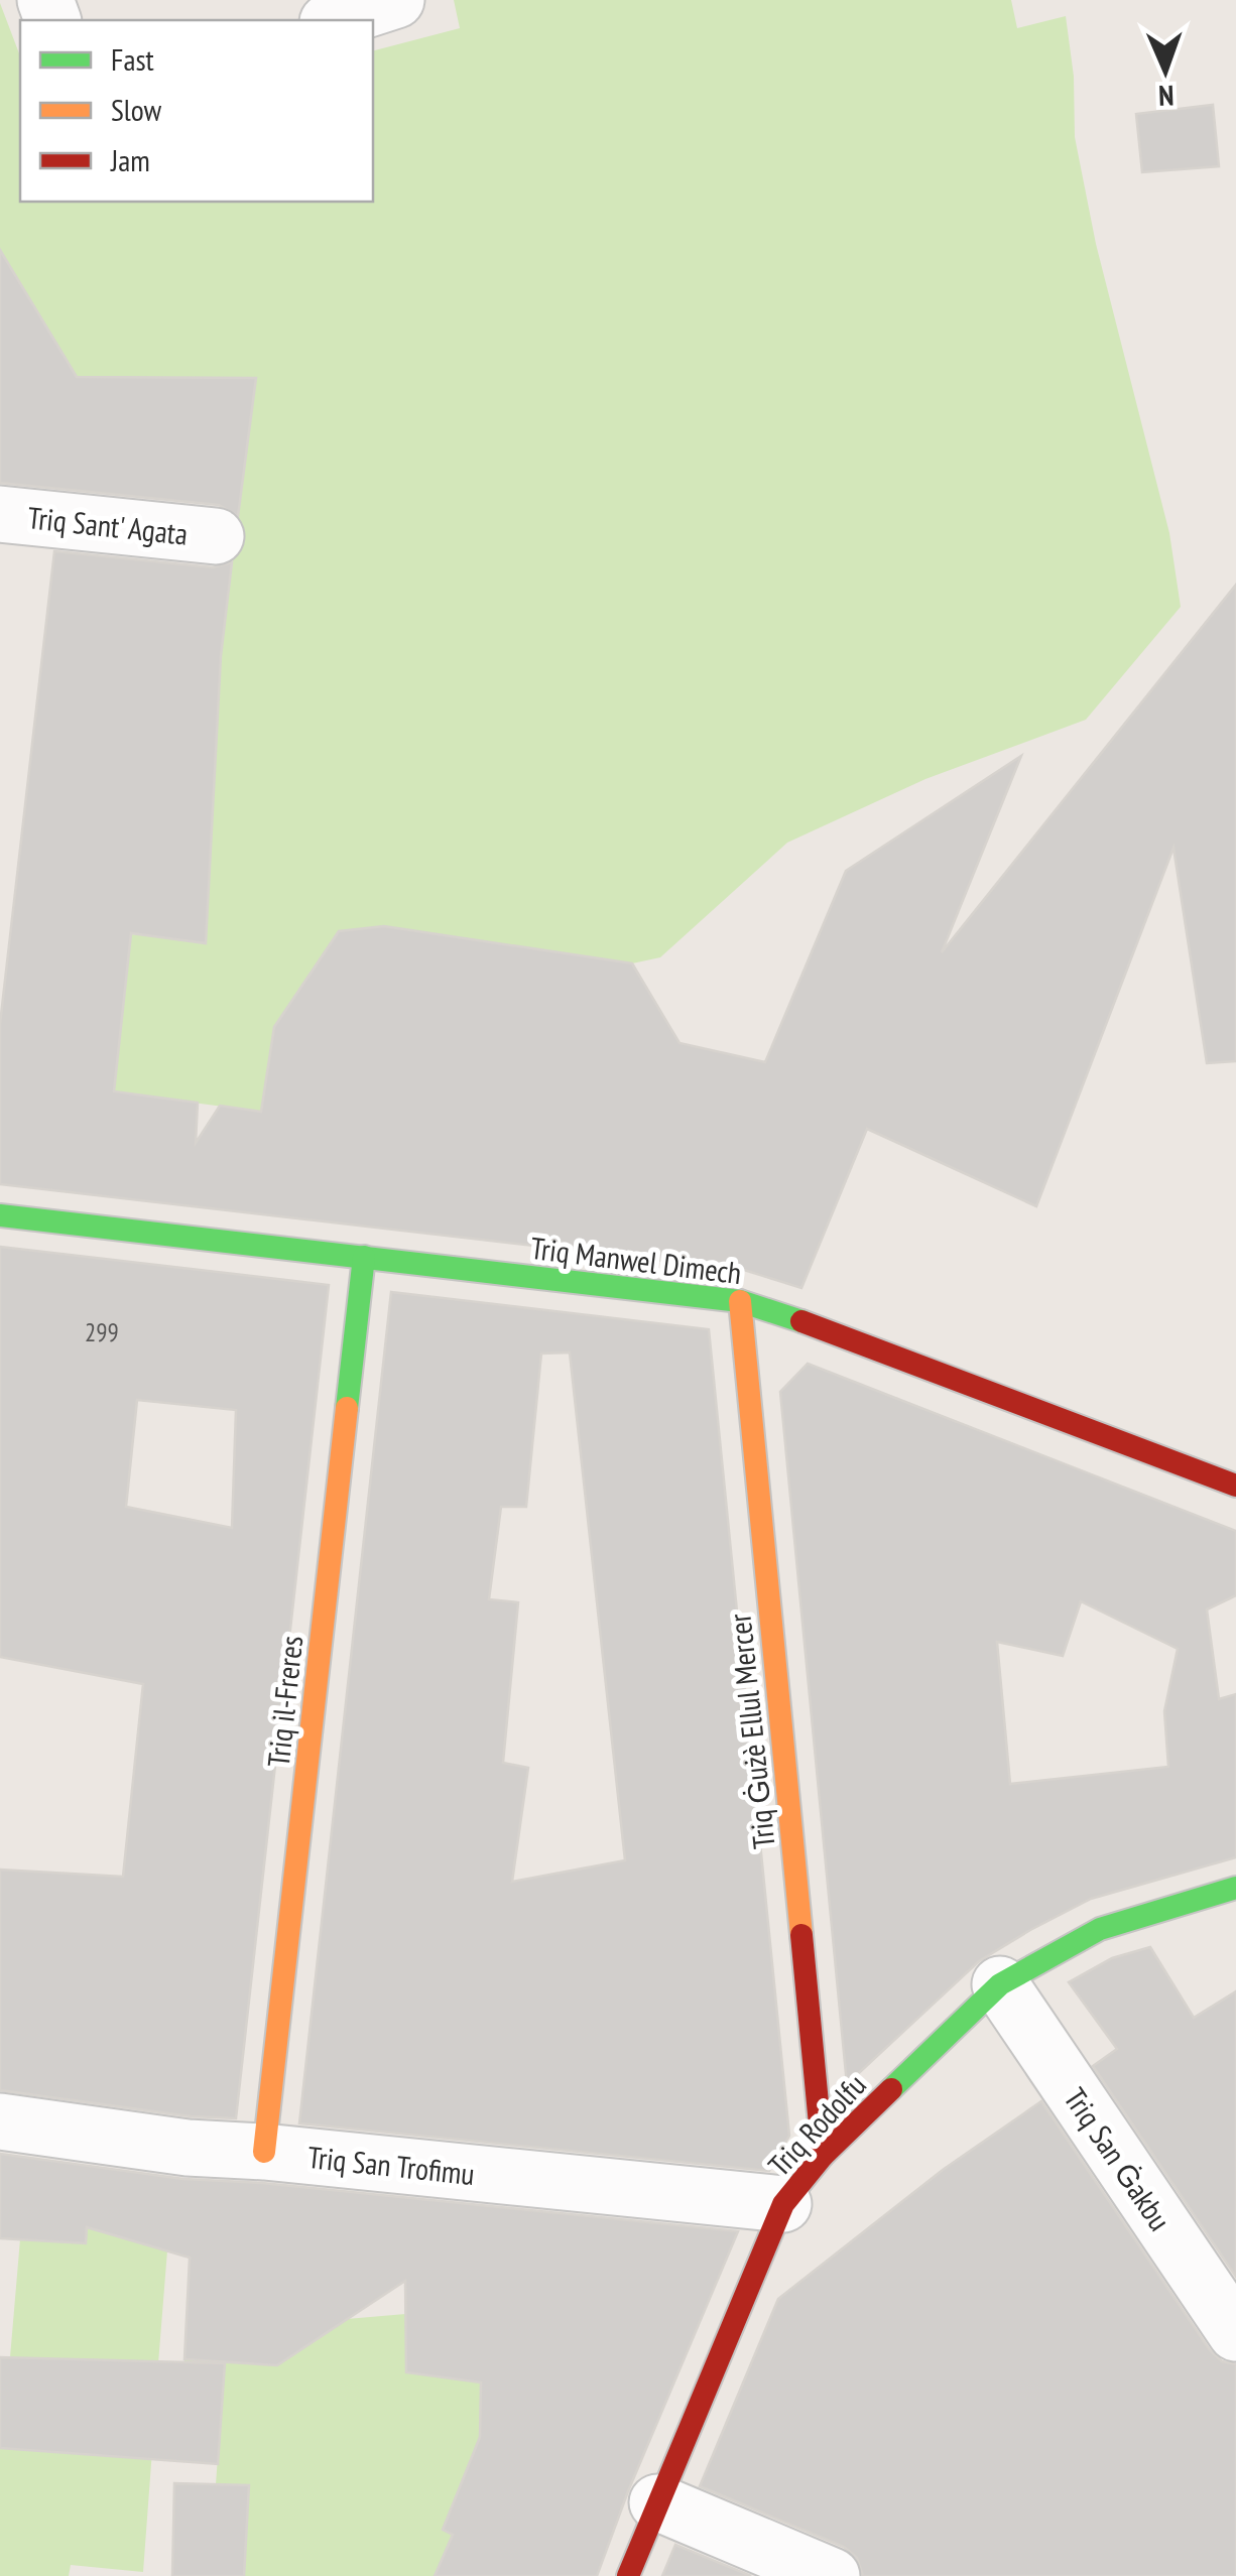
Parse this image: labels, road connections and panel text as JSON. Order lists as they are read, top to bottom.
{
  "streets": {
    "street": [
      "Triq Sant' Agata",
      "Triq Manwel Dimech",
      "Triq il-Freres",
      "Triq Ġużè Ellul Mercer",
      "Triq Rodolfu",
      "Triq San Ġakbu",
      "Triq San Trofimu"
    ]
  },
  "crossings": [
    ["Triq Manwel Dimech", "Triq il-Freres"],
    ["Triq Manwel Dimech", "Triq Ġużè Ellul Mercer"],
    ["Triq il-Freres", "Triq San Trofimu"],
    ["Triq Ġużè Ellul Mercer", "Triq Rodolfu"],
    ["Triq Rodolfu", "Triq San Ġakbu"],
    ["Triq Rodolfu", "Triq San Trofimu"]
  ],
  "house_numbers": ["299"],
  "legend": ["Fast", "Slow", "Jam"],
  "north": "bottom"
}
